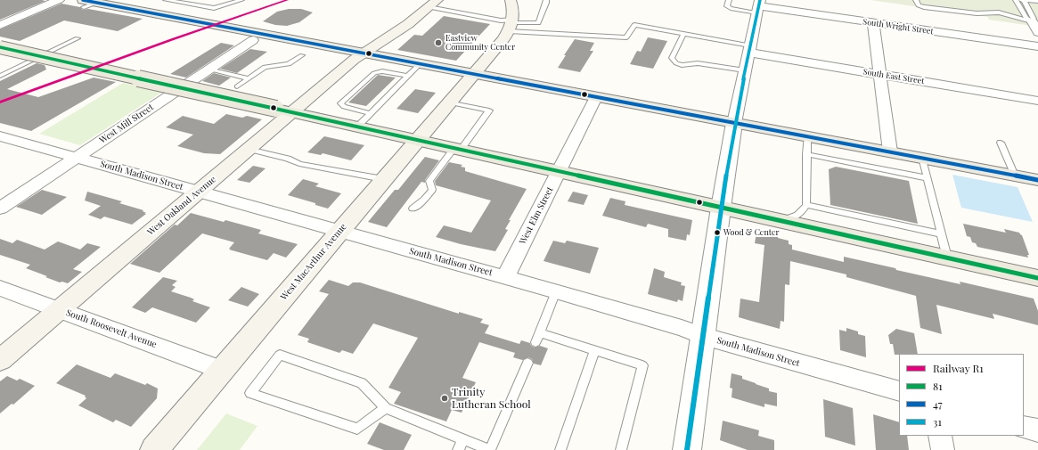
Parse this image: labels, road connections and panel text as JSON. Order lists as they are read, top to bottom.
{
  "streets": {
    "main road": ["West Oakland Avenue", "West MacArthur Avenue"],
    "street": [
      "South Wright Street",
      "South East Street",
      "West Mill Street",
      "South Madison Street",
      "West Elm Street",
      "South Roosevelt Avenue"
    ]
  },
  "crossings": [
    ["West Mill Street", "South Madison Street"],
    ["South Madison Street", "West Oakland Avenue"],
    ["South Madison Street", "West Elm Street"],
    ["South Madison Street", "West MacArthur Avenue"],
    ["West Oakland Avenue", "South Roosevelt Avenue"],
    ["West MacArthur Avenue", "South Roosevelt Avenue"]
  ],
  "places": ["Eastview Community Center", "Wood & Center", "Trinity Lutheran School"],
  "lines": [
    "rail line R1",
    "transit line 47",
    "transit line 31",
    "transit line 81"
  ],
  "legend": [
    "Railway R1",
    "81",
    "47",
    "31"
  ]
}
